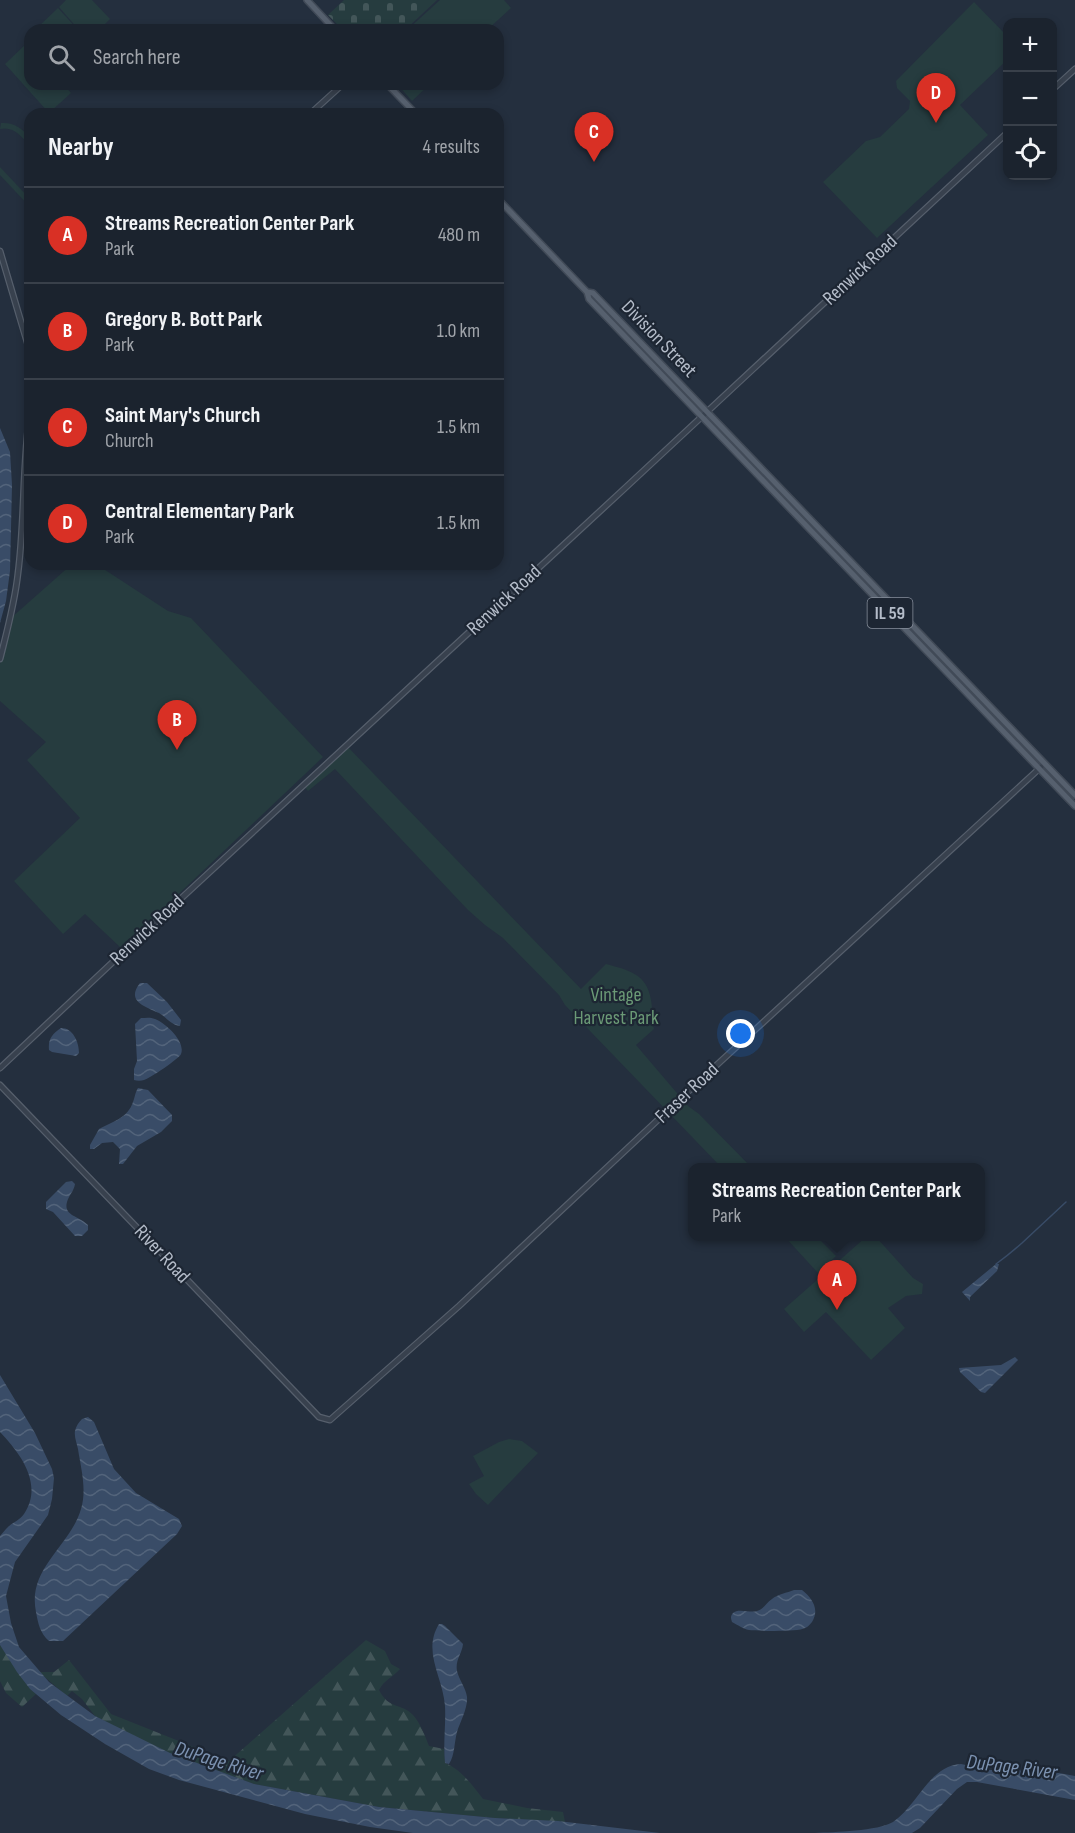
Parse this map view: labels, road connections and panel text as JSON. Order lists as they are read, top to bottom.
{
  "streets": {
    "main road": ["Division Street", "IL 59"],
    "street": ["Renwick Road", "Fraser Road", "River Road"]
  },
  "crossings": [
    ["Renwick Road", "Division Street"],
    ["Renwick Road", "IL 59"],
    ["Division Street", "IL 59"],
    ["IL 59", "Fraser Road"],
    ["Fraser Road", "River Road"]
  ],
  "water": ["DuPage River"],
  "parks": ["Vintage Harvest Park"],
  "page": {
    "map_buttons": ["+", "−"],
    "search": "Search here",
    "pins": [
      "D",
      "C",
      "B",
      "A"
    ],
    "heading": ["Nearby", "4 results"],
    "list": [
      {
        "mark": "A",
        "name": "Streams Recreation Center Park",
        "note": "Park",
        "value": "480 m"
      },
      {
        "mark": "B",
        "name": "Gregory B. Bott Park",
        "note": "Park",
        "value": "1.0 km"
      },
      {
        "mark": "C",
        "name": "Saint Mary's Church",
        "note": "Church",
        "value": "1.5 km"
      },
      {
        "mark": "D",
        "name": "Central Elementary Park",
        "note": "Park",
        "value": "1.5 km"
      }
    ],
    "popup": ["Streams Recreation Center Park", "Park"]
  }
}
